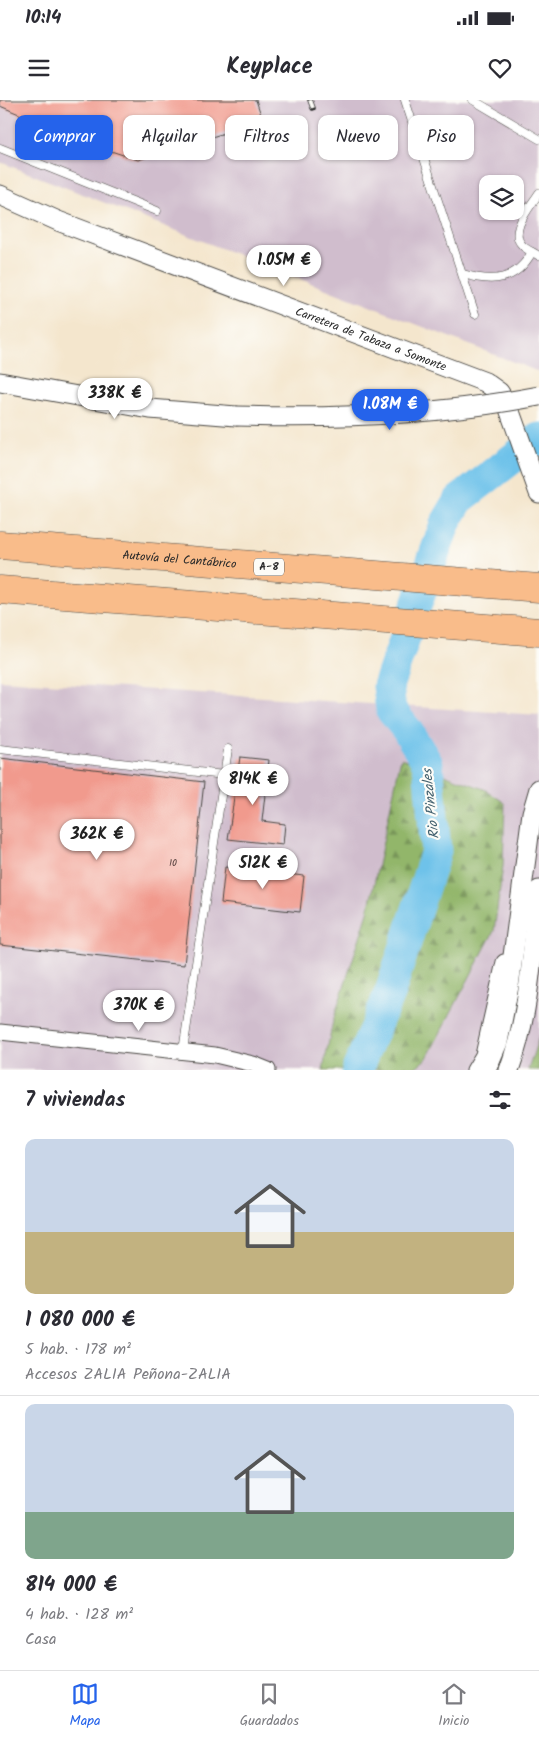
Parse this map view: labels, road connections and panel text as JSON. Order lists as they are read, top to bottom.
{
  "streets": {
    "highway": ["Autovía del Cantábrico", "A-8"],
    "street": ["Carretera de Tabaza a Somonte"]
  },
  "water": ["Rio Pinzales"],
  "house_numbers": ["10"],
  "page": {
    "status": "10:14",
    "header": "Keyplace",
    "chip": [
      "Comprar",
      "Alquilar",
      "Filtros",
      "Nuevo",
      "Piso"
    ],
    "price": [
      "1.05M €",
      "338K €",
      "1.08M €",
      "814K €",
      "362K €",
      "512K €",
      "370K €"
    ],
    "heading": "7 viviendas",
    "list": [
      {
        "name": "1 080 000 €",
        "note": "5 hab. · 178 m² · Accesos ZALIA Peñona-ZALIA"
      },
      {
        "name": "814 000 €",
        "note": "4 hab. · 128 m² · Casa"
      }
    ],
    "tabs": ["Mapa", "Guardados", "Inicio"]
  }
}
